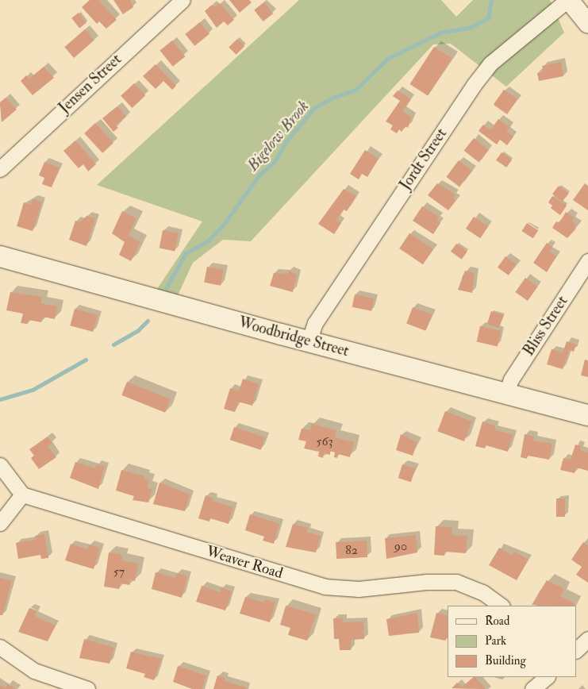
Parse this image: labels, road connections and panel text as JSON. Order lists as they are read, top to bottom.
{
  "streets": {
    "main road": ["Woodbridge Street"],
    "street": [
      "Jensen Street",
      "Jordt Street",
      "Bliss Street",
      "Weaver Road"
    ]
  },
  "crossings": [
    ["Jordt Street", "Woodbridge Street"],
    ["Bliss Street", "Woodbridge Street"]
  ],
  "water": ["Bigelow Brook"],
  "house_numbers": [
    "563",
    "90",
    "82",
    "57"
  ],
  "legend": ["Road", "Park", "Building"]
}
